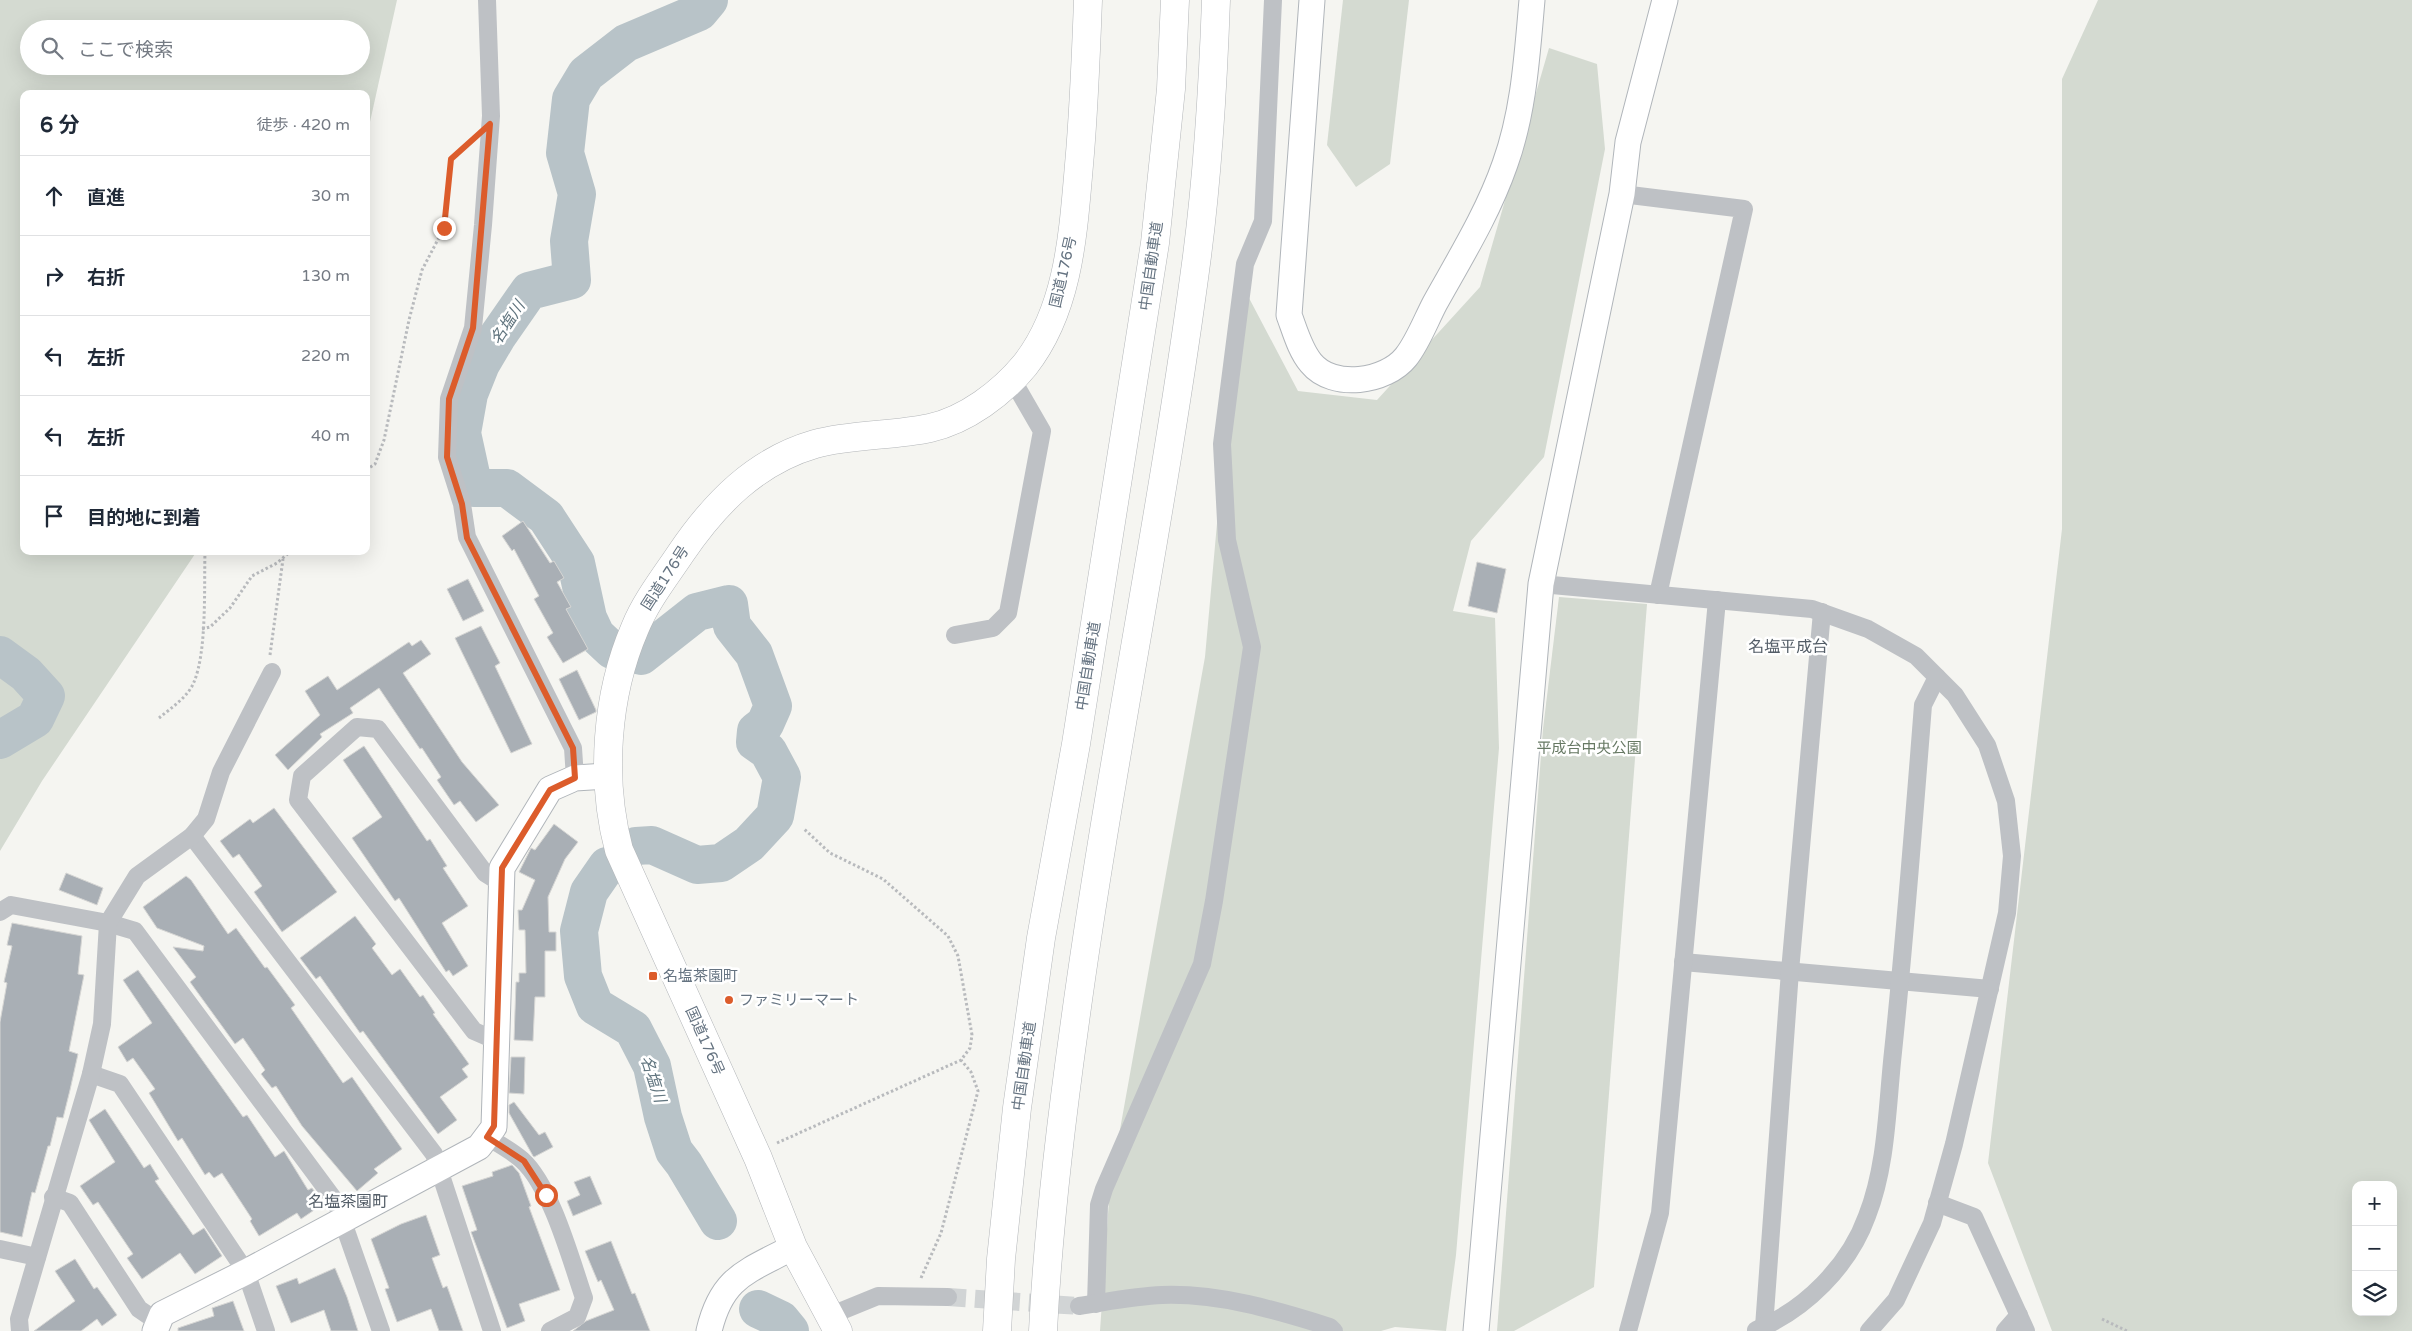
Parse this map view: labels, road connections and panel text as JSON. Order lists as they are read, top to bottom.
{
  "streets": {
    "highway": ["中国自動車道", "国道176号"]
  },
  "districts": ["名塩平成台", "名塩茶園町"],
  "water": ["名塩川"],
  "parks": ["平成台中央公園"],
  "places": {
    "transit": ["名塩茶園町"],
    "other": ["ファミリーマート"]
  },
  "page": {
    "search": "ここで検索",
    "heading": ["6 分", "徒歩 · 420 m"],
    "list": [
      ["直進", "30 m"],
      ["右折", "130 m"],
      ["左折", "220 m"],
      ["左折", "40 m"],
      "目的地に到着"
    ],
    "map_buttons": ["+", "−"]
  }
}
